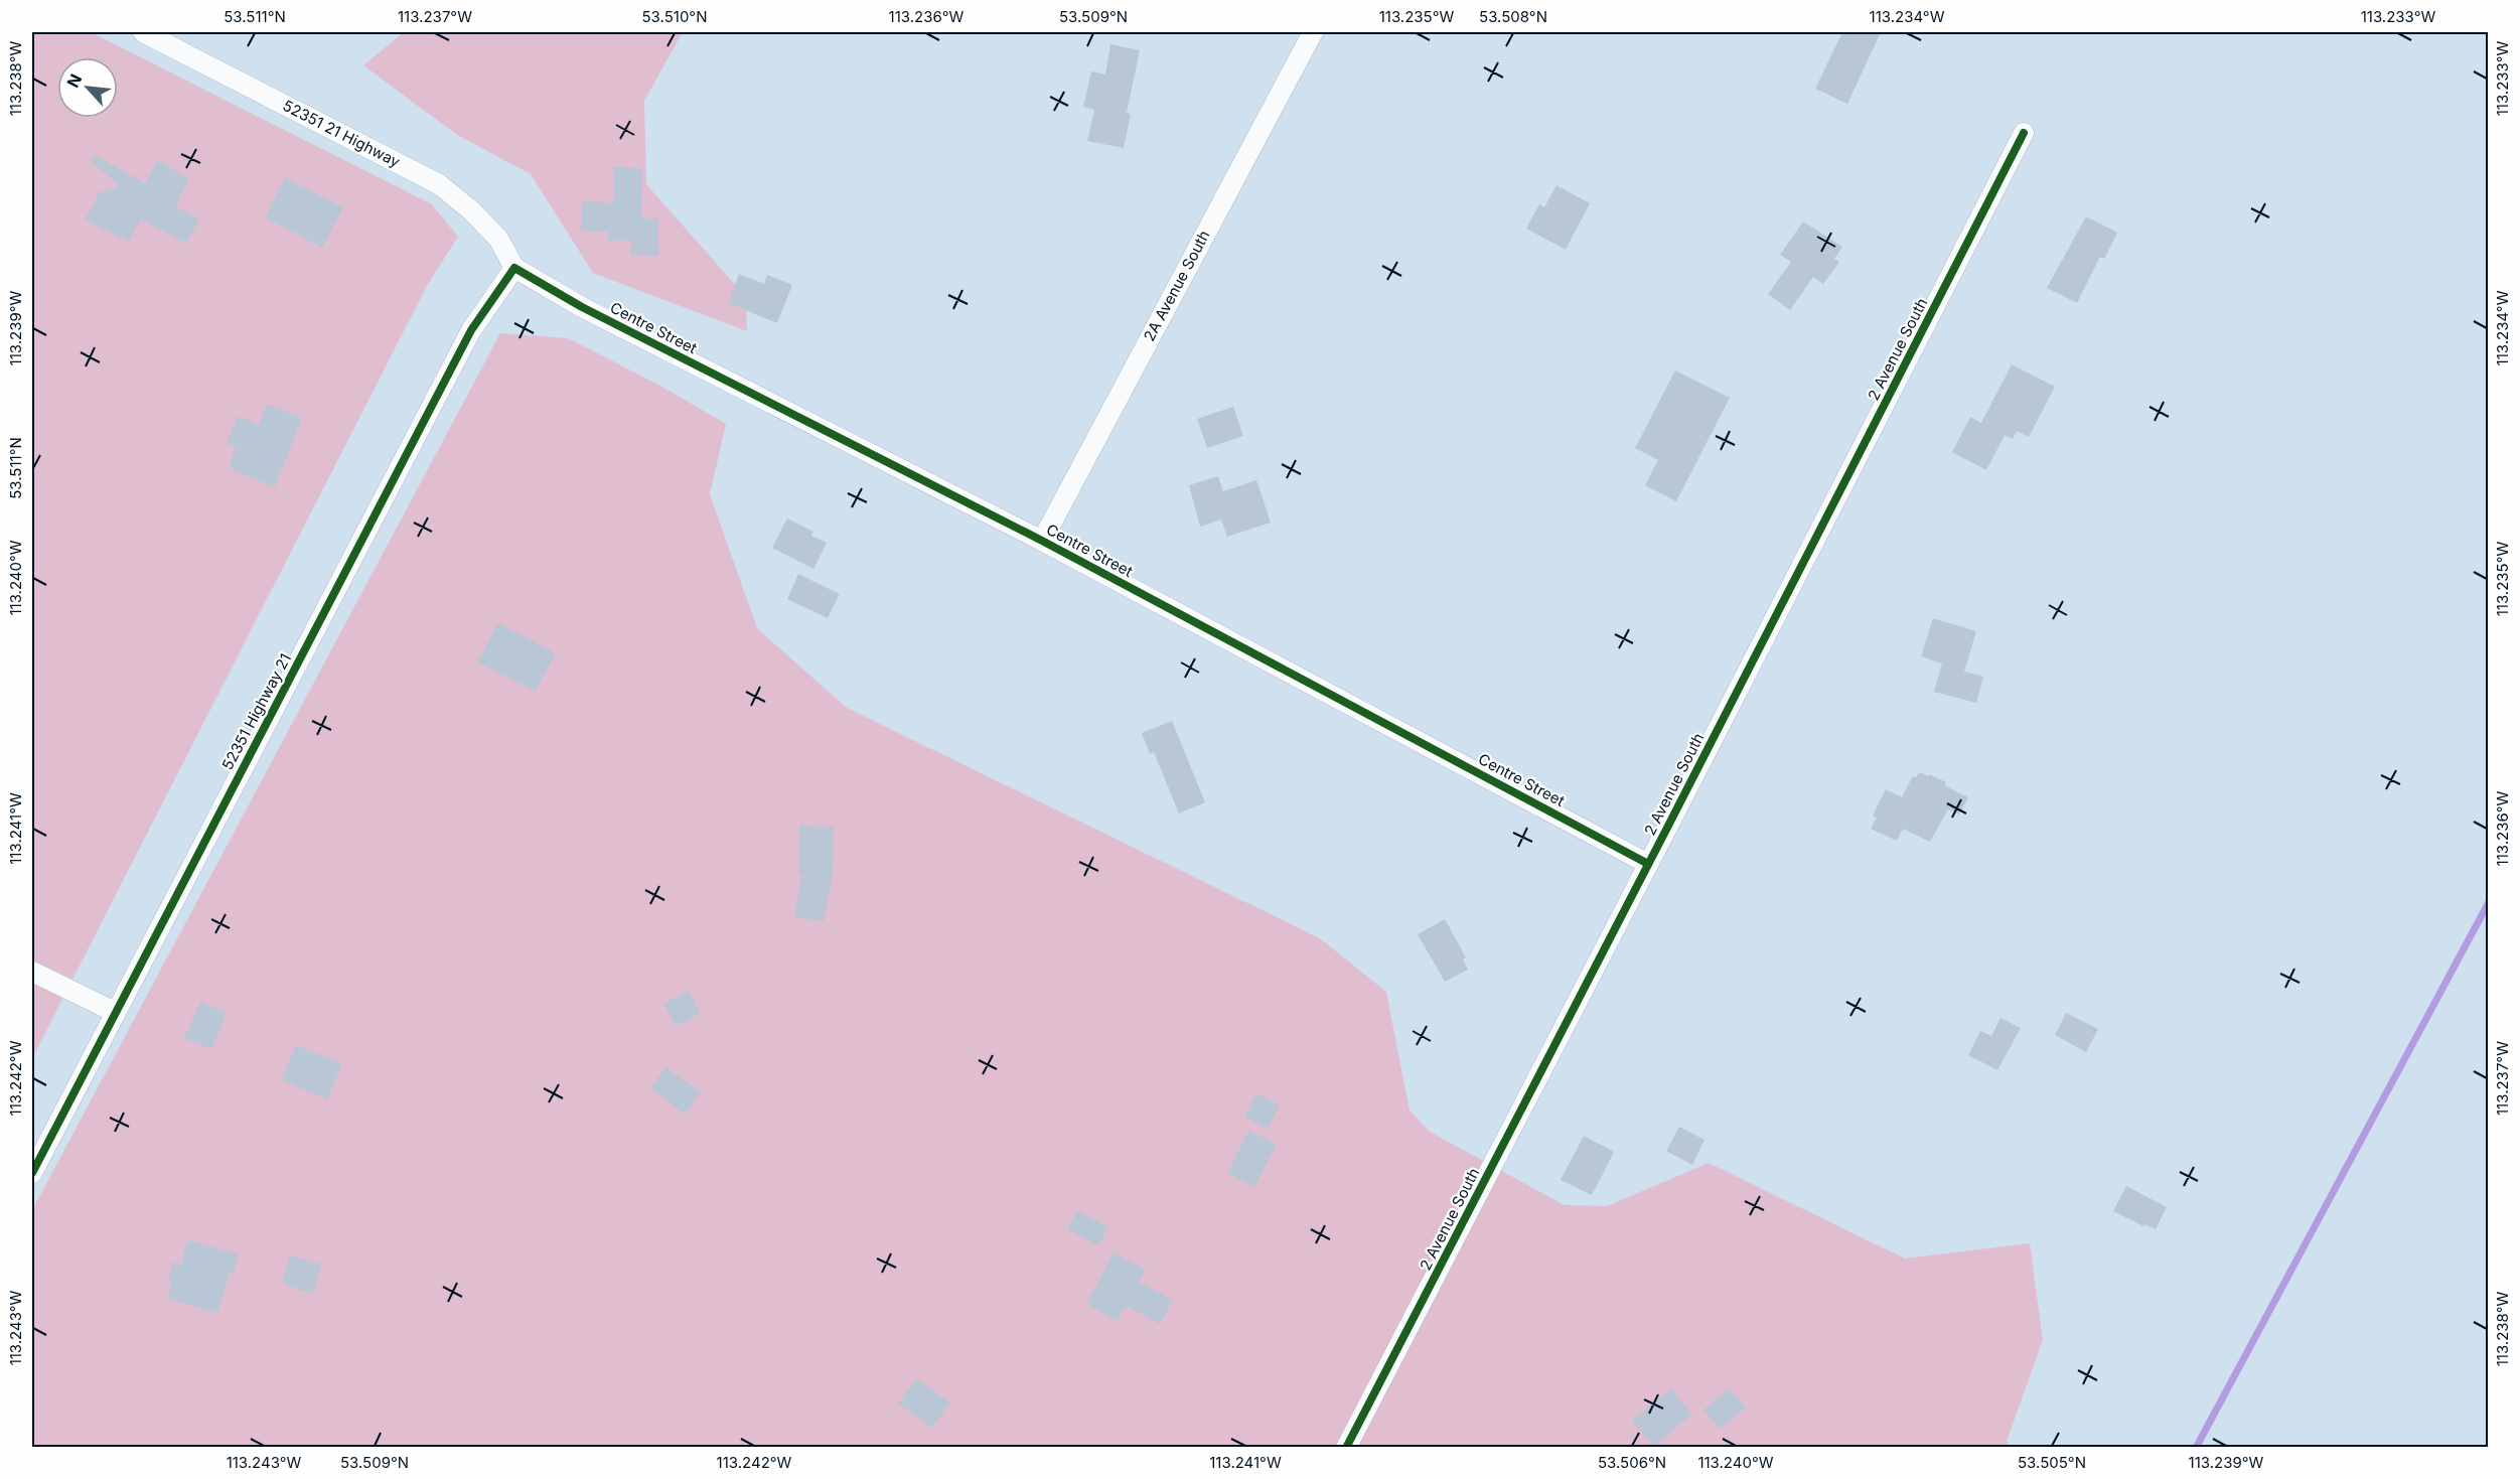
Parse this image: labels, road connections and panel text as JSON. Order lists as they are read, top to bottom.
{
  "streets": {
    "street": [
      "52351 21 Highway",
      "2A Avenue South",
      "Centre Street",
      "2 Avenue South",
      "52351 Highway 21"
    ]
  },
  "crossings": [
    ["52351 21 Highway", "Centre Street"],
    ["52351 21 Highway", "52351 Highway 21"],
    ["2A Avenue South", "Centre Street"],
    ["Centre Street", "2 Avenue South"],
    ["Centre Street", "52351 Highway 21"]
  ],
  "north": "top left",
  "coordinates": [
    "53.511°N",
    "113.237°W",
    "53.510°N",
    "113.236°W",
    "53.509°N",
    "113.235°W",
    "53.508°N",
    "113.234°W",
    "113.233°W",
    "113.238°W",
    "113.239°W",
    "113.240°W",
    "113.241°W",
    "113.242°W",
    "113.243°W",
    "53.506°N",
    "53.505°N"
  ]
}
